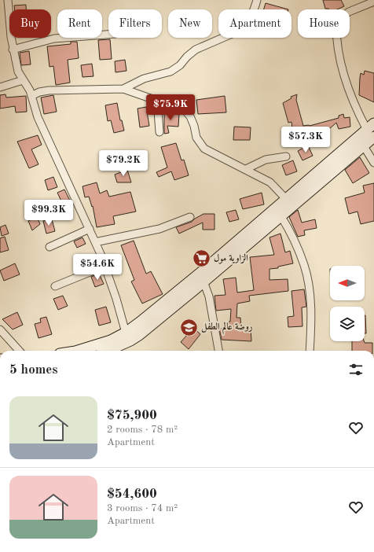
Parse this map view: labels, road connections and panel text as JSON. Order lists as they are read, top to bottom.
{
  "places": {
    "supermarket": ["الزاوية مول"],
    "school or university": ["روضة عالم الطفل"]
  },
  "north": "left",
  "page": {
    "chip": [
      "Buy",
      "Rent",
      "Filters",
      "New",
      "Apartment",
      "House"
    ],
    "price": [
      "$75.9K",
      "$57.3K",
      "$79.2K",
      "$99.3K",
      "$54.6K"
    ],
    "heading": "5 homes",
    "list": [
      {
        "name": "$75,900",
        "note": "2 rooms · 78 m² · Apartment"
      },
      {
        "name": "$54,600",
        "note": "3 rooms · 74 m² · Apartment"
      }
    ]
  }
}
